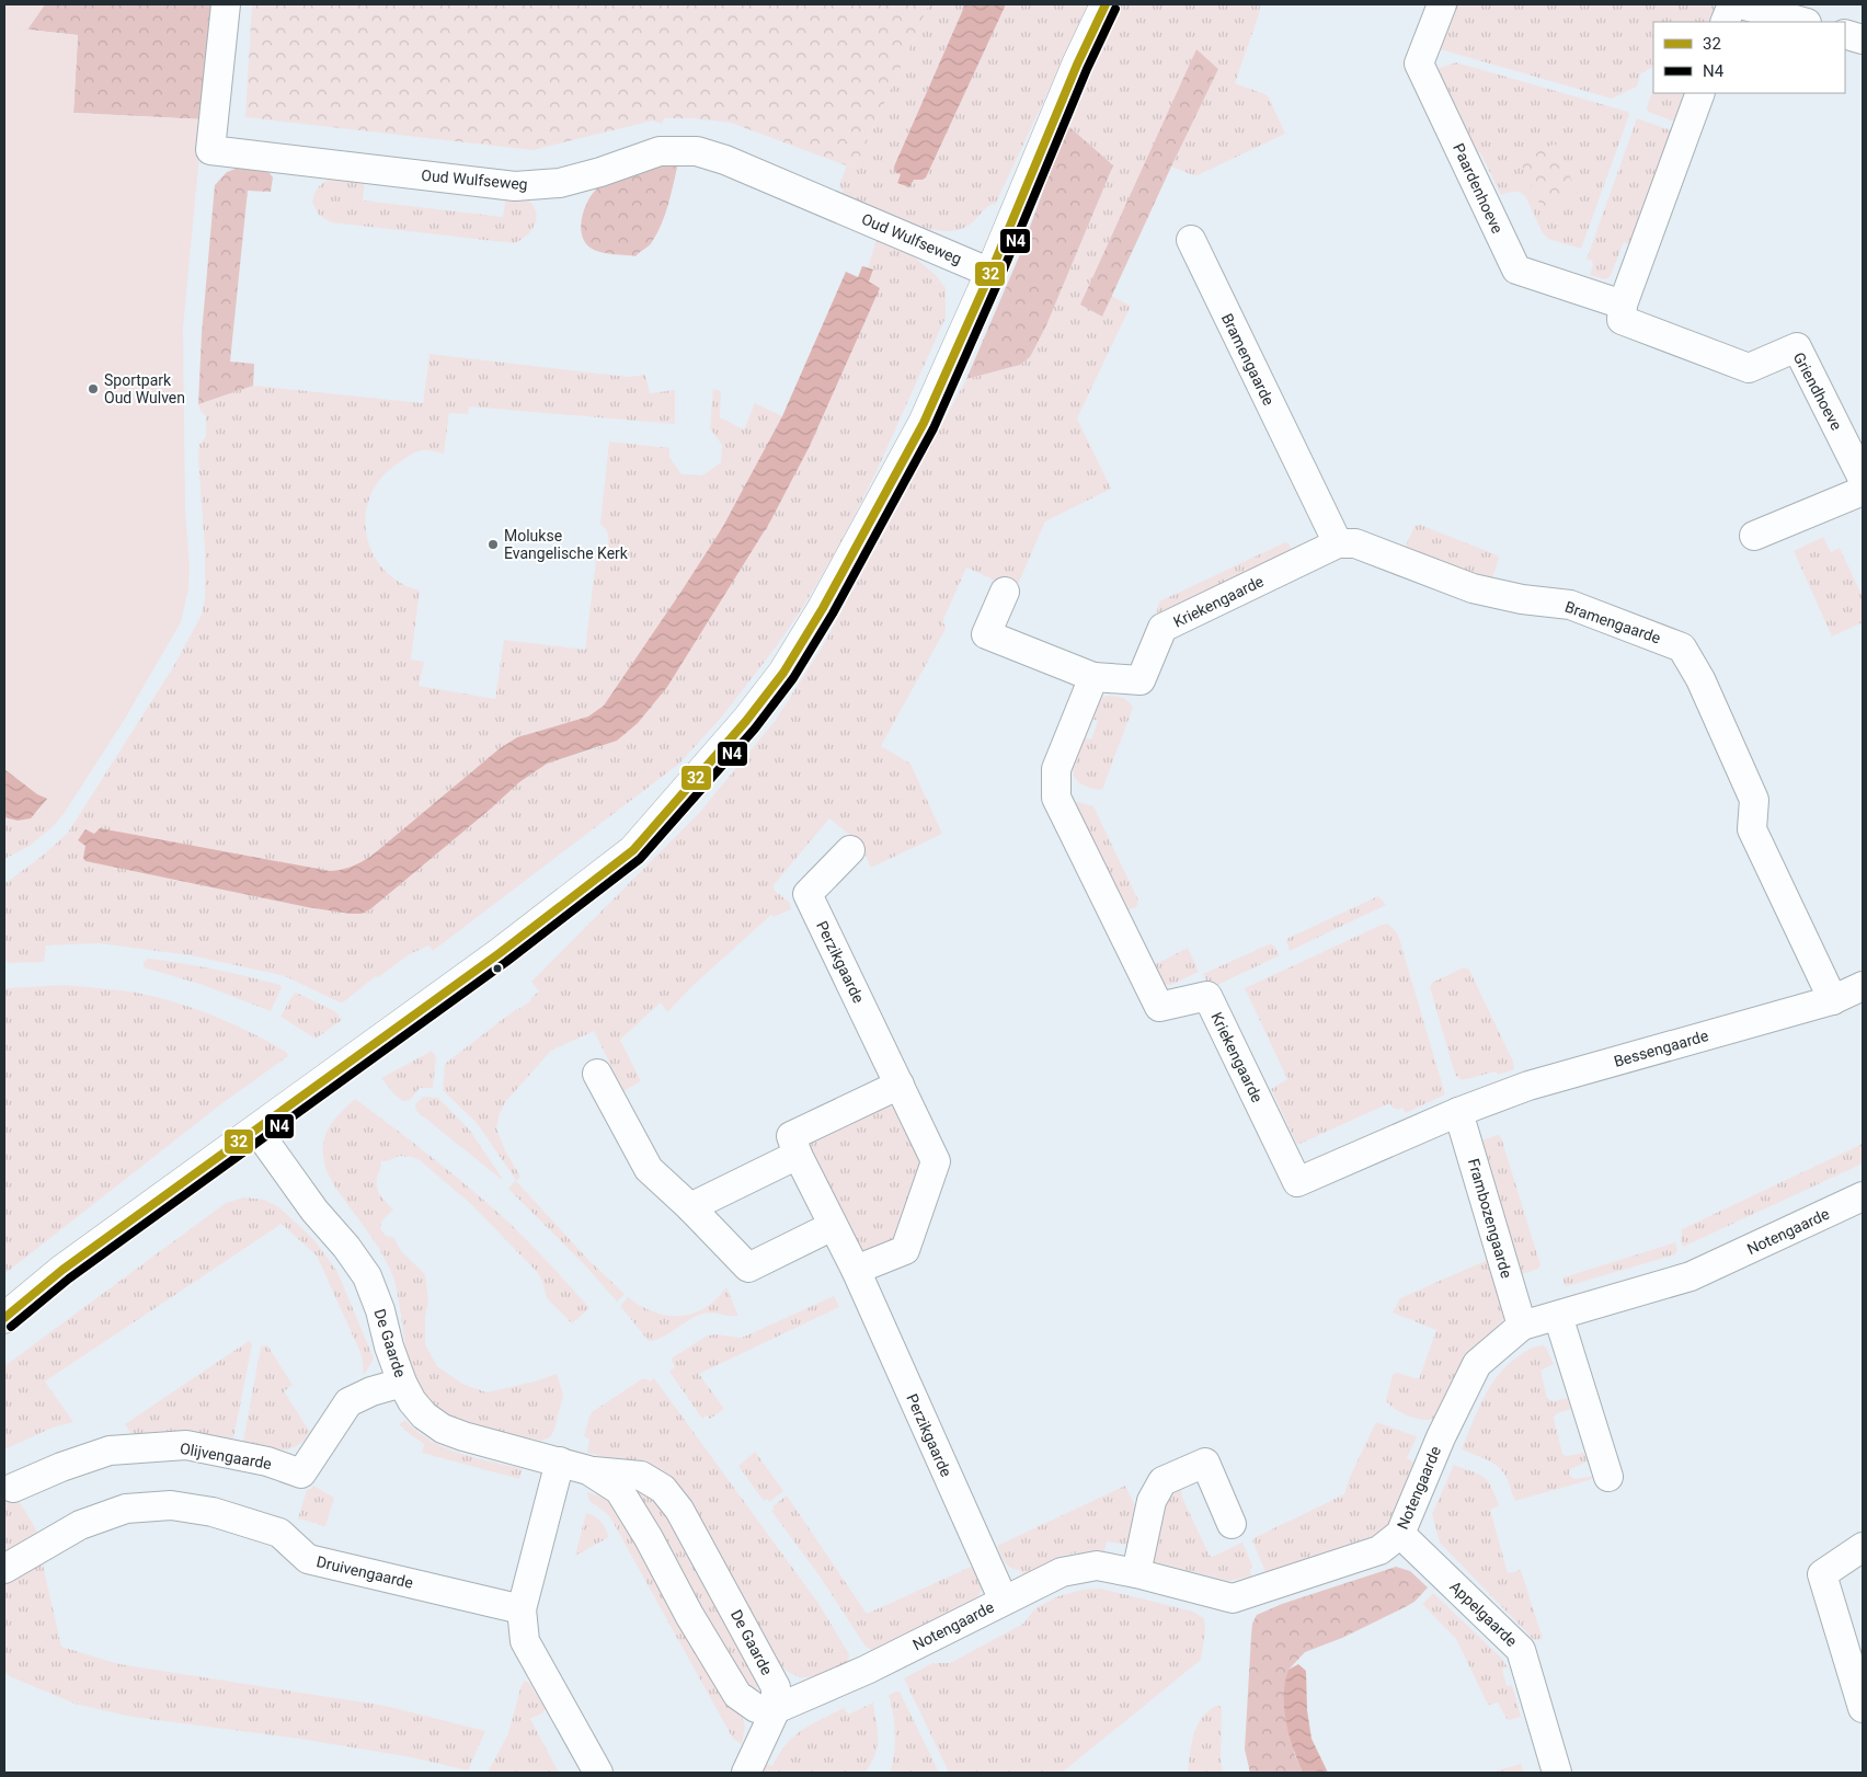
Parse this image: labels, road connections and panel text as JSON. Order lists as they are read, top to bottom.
{
  "streets": {
    "street": [
      "Oud Wulfseweg",
      "Paardenhoeve",
      "Bramengaarde",
      "Griendhoeve",
      "Kriekengaarde",
      "Perzikgaarde",
      "Bessengaarde",
      "Frambozengaarde",
      "Notengaarde",
      "De Gaarde",
      "Olijvengaarde",
      "Druivengaarde",
      "Appelgaarde"
    ]
  },
  "crossings": [
    ["Paardenhoeve", "Griendhoeve"],
    ["Bramengaarde", "Kriekengaarde"],
    ["Bramengaarde", "Bessengaarde"],
    ["Kriekengaarde", "Bessengaarde"],
    ["Kriekengaarde", "Frambozengaarde"],
    ["Perzikgaarde", "Notengaarde"],
    ["Bessengaarde", "Frambozengaarde"],
    ["Frambozengaarde", "Notengaarde"],
    ["Notengaarde", "De Gaarde"],
    ["Notengaarde", "Appelgaarde"],
    ["De Gaarde", "Olijvengaarde"]
  ],
  "places": ["Sportpark Oud Wulven", "Molukse Evangelische Kerk"],
  "lines": ["transit line 32", "transit line N4"],
  "legend": ["32", "N4"]
}
